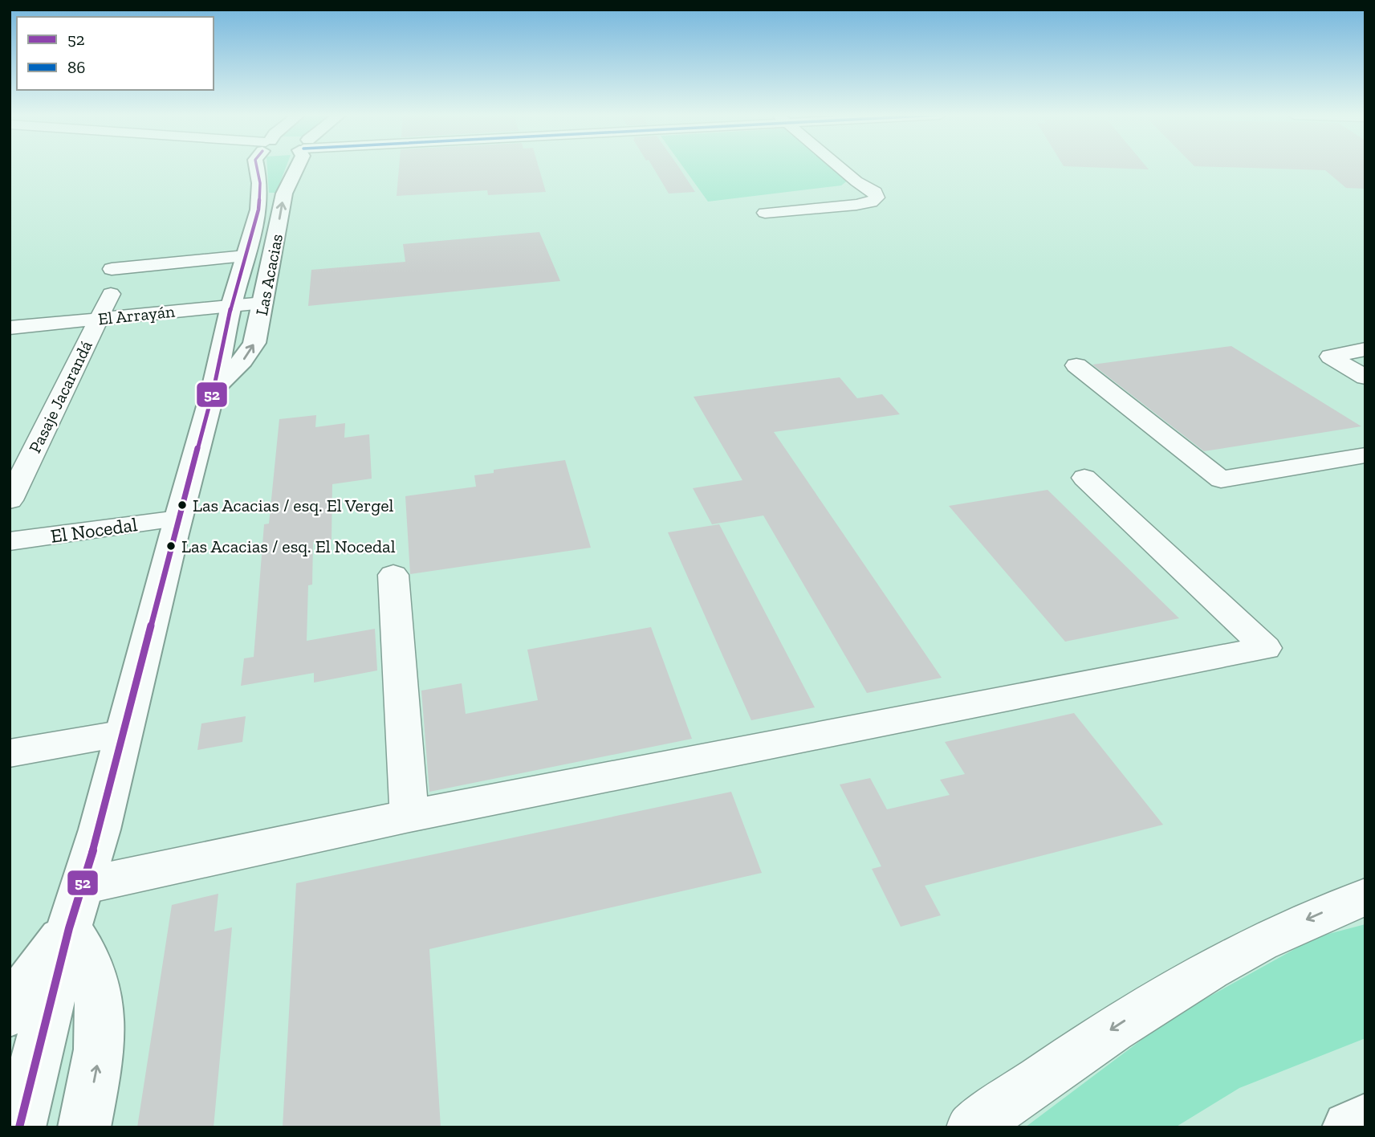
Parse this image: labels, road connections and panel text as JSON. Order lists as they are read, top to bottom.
{
  "streets": {
    "main road": ["Las Acacias"],
    "street": ["El Arrayán", "Pasaje Jacarandá", "El Nocedal"]
  },
  "crossings": [
    ["Las Acacias", "El Arrayán"],
    ["Las Acacias", "El Nocedal"],
    ["El Arrayán", "Pasaje Jacarandá"]
  ],
  "places": ["Las Acacias / esq. El Vergel", "Las Acacias / esq. El Nocedal"],
  "lines": ["transit line 52"],
  "legend": ["52", "86"]
}
